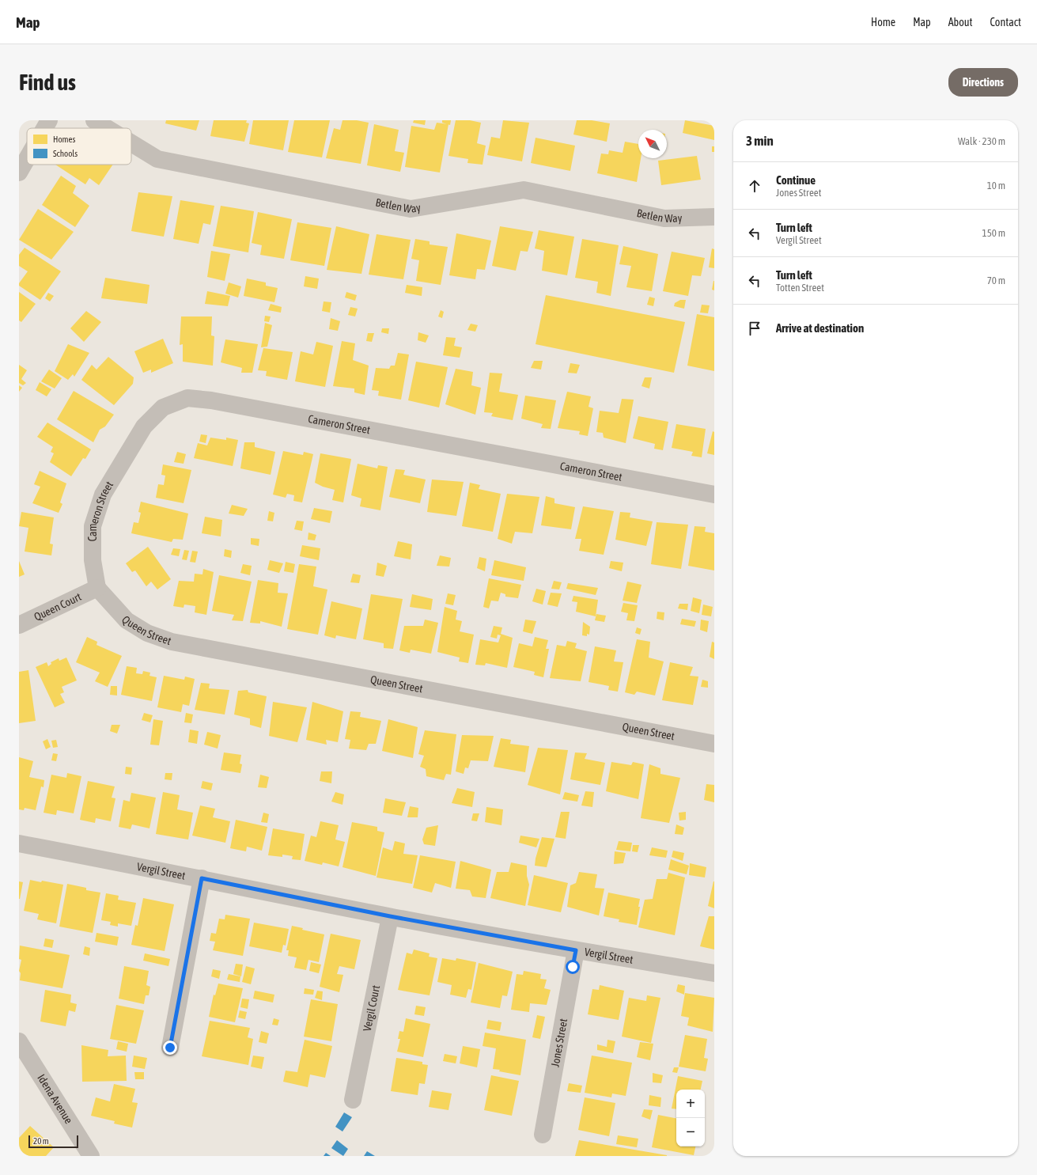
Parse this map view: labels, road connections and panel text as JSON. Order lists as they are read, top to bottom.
{
  "streets": {
    "street": [
      "Betlen Way",
      "Cameron Street",
      "Queen Court",
      "Queen Street",
      "Vergil Street",
      "Vergil Court",
      "Jones Street",
      "Idena Avenue"
    ]
  },
  "crossings": [
    ["Cameron Street", "Queen Court"],
    ["Cameron Street", "Queen Street"],
    ["Queen Court", "Queen Street"],
    ["Vergil Street", "Vergil Court"],
    ["Vergil Street", "Jones Street"]
  ],
  "legend": ["Homes", "Schools"],
  "scale_bar": "20 m",
  "north": "top left",
  "page": {
    "header": "Map",
    "nav": [
      "Home",
      "Map",
      "About",
      "Contact"
    ],
    "buttons": "Directions",
    "title": "Find us",
    "heading": ["3 min", "Walk · 230 m"],
    "list": [
      ["Continue", "Jones Street", "10 m"],
      ["Turn left", "Vergil Street", "150 m"],
      ["Turn left", "Totten Street", "70 m"],
      "Arrive at destination"
    ],
    "map_buttons": ["+", "−"],
    "scale": "20 m"
  }
}
